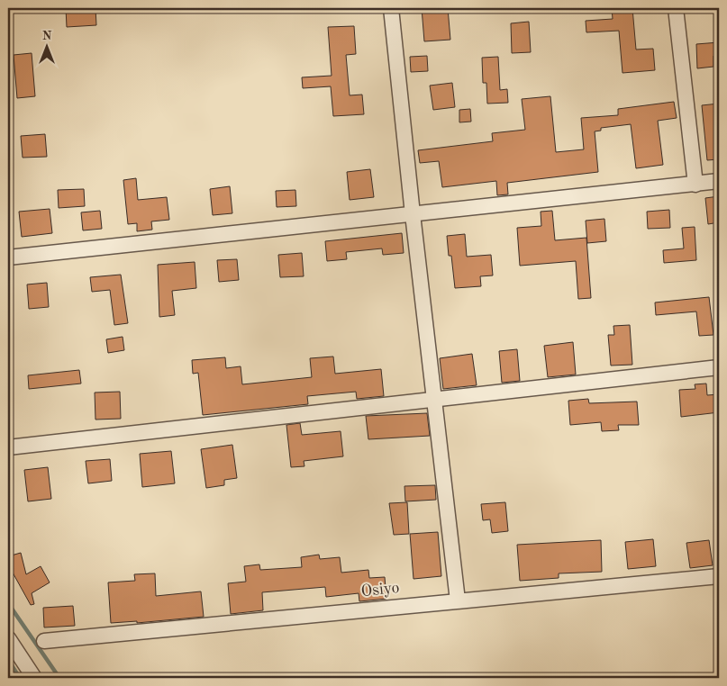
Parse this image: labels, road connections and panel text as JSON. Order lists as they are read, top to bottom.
{
  "streets": {
    "street": ["Osiyo"]
  },
  "north": "top"
}
